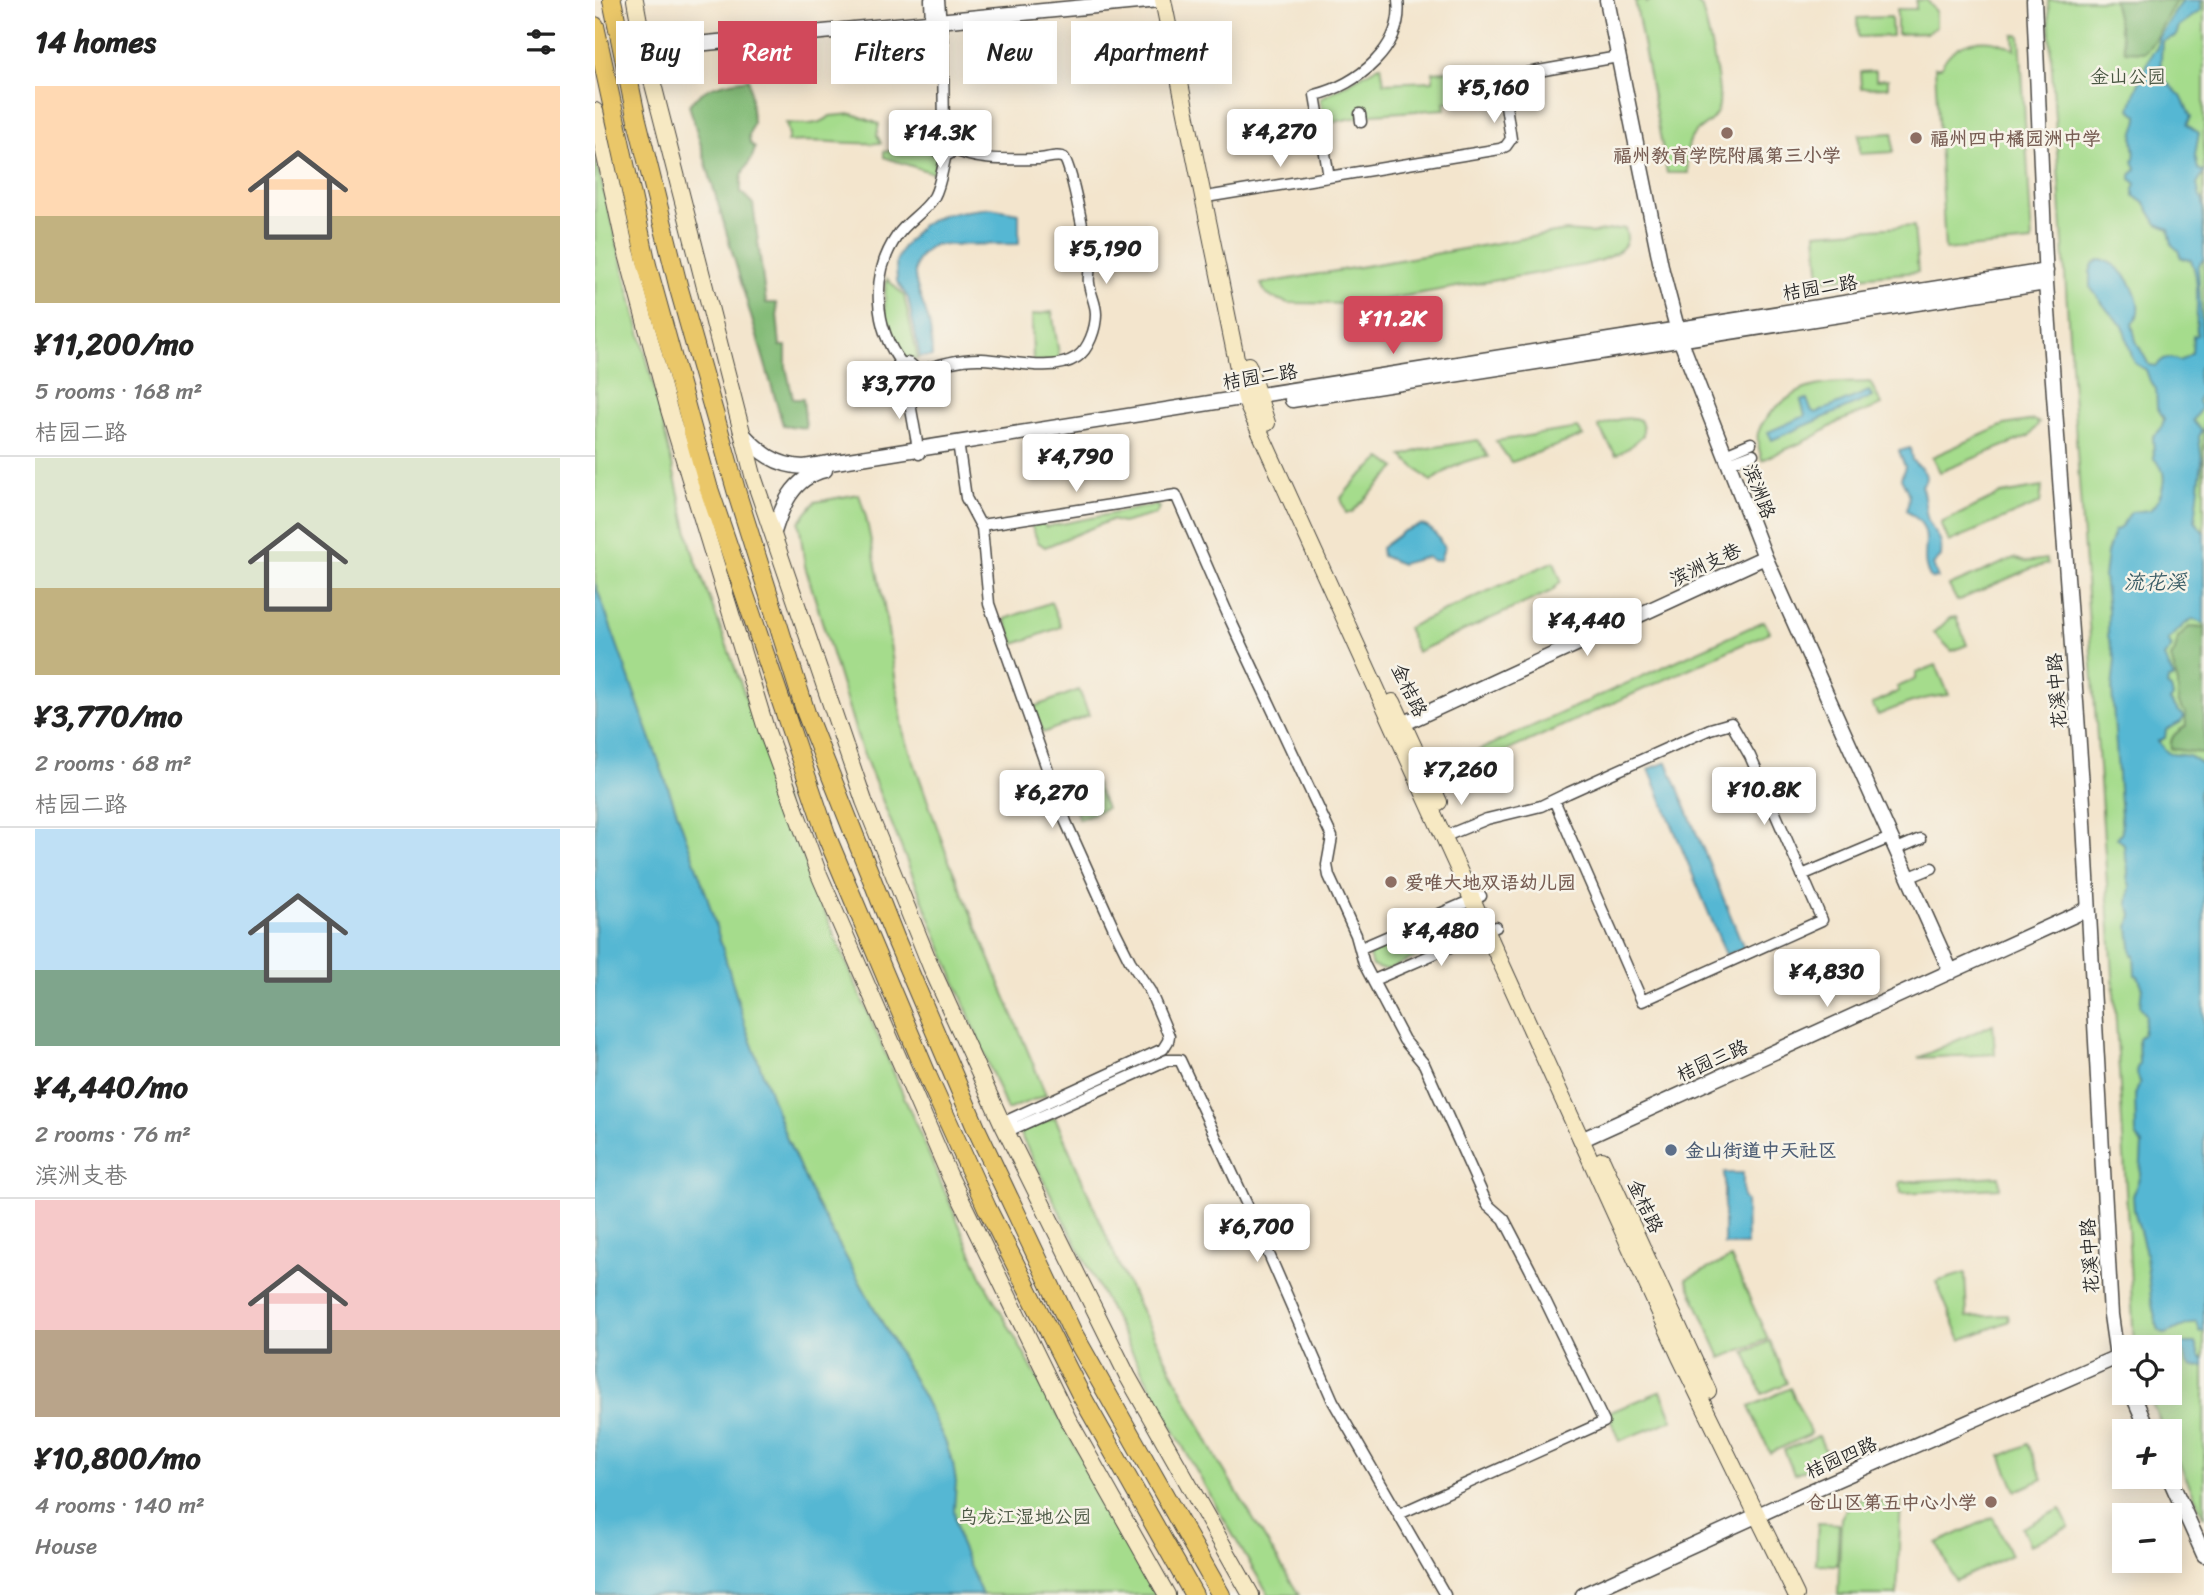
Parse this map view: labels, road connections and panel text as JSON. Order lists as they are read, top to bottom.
{
  "streets": {
    "main road": ["金桔路"],
    "street": [
      "桔园二路",
      "滨洲路",
      "滨洲支巷",
      "花溪中路",
      "桔园三路",
      "桔园四路"
    ]
  },
  "crossings": [
    ["桔园二路", "滨洲路"],
    ["桔园二路", "金桔路"],
    ["桔园二路", "花溪中路"],
    ["滨洲路", "滨洲支巷"],
    ["滨洲路", "桔园三路"],
    ["滨洲支巷", "金桔路"],
    ["金桔路", "桔园三路"],
    ["金桔路", "桔园四路"],
    ["花溪中路", "桔园三路"]
  ],
  "water": ["流花溪"],
  "parks": ["金山公园", "乌龙江湿地公园"],
  "places": [
    "福州教育学院附属第三小学",
    "福州四中橘园洲中学",
    "爱唯大地双语幼儿园",
    "金山街道中天社区",
    "仓山区第五中心小学"
  ],
  "page": {
    "heading": "14 homes",
    "chip": [
      "Buy",
      "Rent",
      "Filters",
      "New",
      "Apartment"
    ],
    "price": [
      "¥5,160",
      "¥4,270",
      "¥14.3K",
      "¥5,190",
      "¥11.2K",
      "¥3,770",
      "¥4,790",
      "¥4,440",
      "¥7,260",
      "¥10.8K",
      "¥6,270",
      "¥4,480",
      "¥4,830",
      "¥6,700"
    ],
    "list": [
      {
        "name": "¥11,200/mo",
        "note": "5 rooms · 168 m² · 桔园二路"
      },
      {
        "name": "¥3,770/mo",
        "note": "2 rooms · 68 m² · 桔园二路"
      },
      {
        "name": "¥4,440/mo",
        "note": "2 rooms · 76 m² · 滨洲支巷"
      },
      {
        "name": "¥10,800/mo",
        "note": "4 rooms · 140 m² · House"
      }
    ],
    "map_buttons": ["+", "−"]
  }
}
